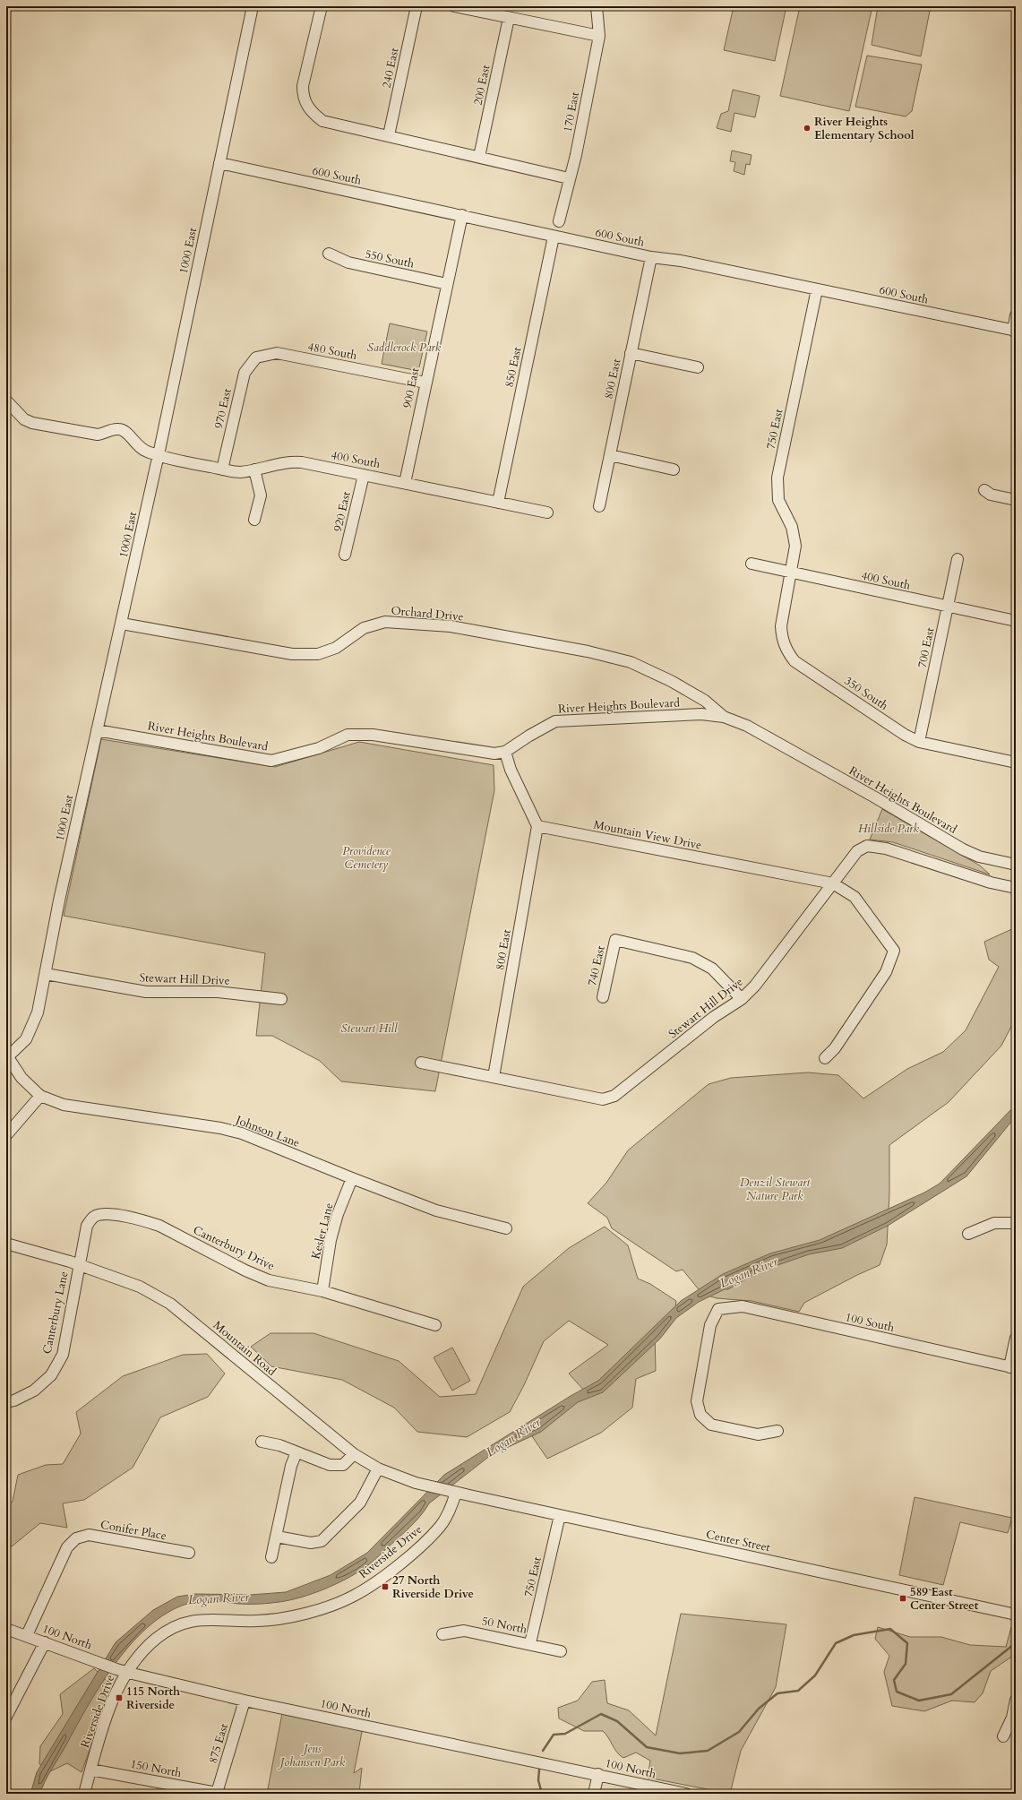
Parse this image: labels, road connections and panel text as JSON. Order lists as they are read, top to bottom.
{
  "streets": {
    "street": [
      "240 East",
      "200 East",
      "170 East",
      "600 South",
      "1000 East",
      "550 South",
      "480 South",
      "850 East",
      "800 East",
      "900 East",
      "970 East",
      "750 East",
      "400 South",
      "920 East",
      "Orchard Drive",
      "700 East",
      "350 South",
      "River Heights Boulevard",
      "Mountain View Drive",
      "740 East",
      "Stewart Hill Drive",
      "Johnson Lane",
      "Kesler Lane",
      "Canterbury Drive",
      "Canterbury Lane",
      "100 South",
      "Mountain Road",
      "Conifer Place",
      "Center Street",
      "Riverside Drive",
      "50 North",
      "100 North",
      "875 East",
      "150 North"
    ]
  },
  "crossings": [
    ["600 South", "1000 East"],
    ["600 South", "850 East"],
    ["600 South", "800 East"],
    ["600 South", "900 East"],
    ["600 South", "750 East"],
    ["1000 East", "400 South"],
    ["1000 East", "Orchard Drive"],
    ["1000 East", "River Heights Boulevard"],
    ["1000 East", "Stewart Hill Drive"],
    ["1000 East", "Johnson Lane"],
    ["550 South", "900 East"],
    ["480 South", "900 East"],
    ["480 South", "970 East"],
    ["850 East", "400 South"],
    ["800 East", "Mountain View Drive"],
    ["800 East", "Stewart Hill Drive"],
    ["900 East", "400 South"],
    ["970 East", "400 South"],
    ["750 East", "400 South"],
    ["750 East", "350 South"],
    ["750 East", "Center Street"],
    ["750 East", "50 North"],
    ["400 South", "920 East"],
    ["400 South", "700 East"],
    ["400 South", "350 South"],
    ["Orchard Drive", "River Heights Boulevard"],
    ["700 East", "350 South"],
    ["Mountain View Drive", "Stewart Hill Drive"],
    ["740 East", "Stewart Hill Drive"],
    ["Johnson Lane", "Kesler Lane"],
    ["Kesler Lane", "Canterbury Drive"],
    ["Canterbury Drive", "Canterbury Lane"],
    ["Canterbury Drive", "Mountain Road"],
    ["Canterbury Lane", "Mountain Road"],
    ["Mountain Road", "Center Street"],
    ["Mountain Road", "Riverside Drive"],
    ["Conifer Place", "100 North"],
    ["Center Street", "Riverside Drive"],
    ["Riverside Drive", "100 North"],
    ["Riverside Drive", "150 North"],
    ["100 North", "875 East"],
    ["875 East", "150 North"]
  ],
  "water": ["Logan River"],
  "parks": [
    "Saddlerock Park",
    "Hillside Park",
    "Providence Cemetery",
    "Stewart Hill",
    "Denzil Stewart Nature Park",
    "Jens Johansen Park"
  ],
  "places": {
    "other": ["River Heights Elementary School"],
    "transit": ["27 North Riverside Drive", "589 East Center Street", "115 North Riverside"]
  }
}
